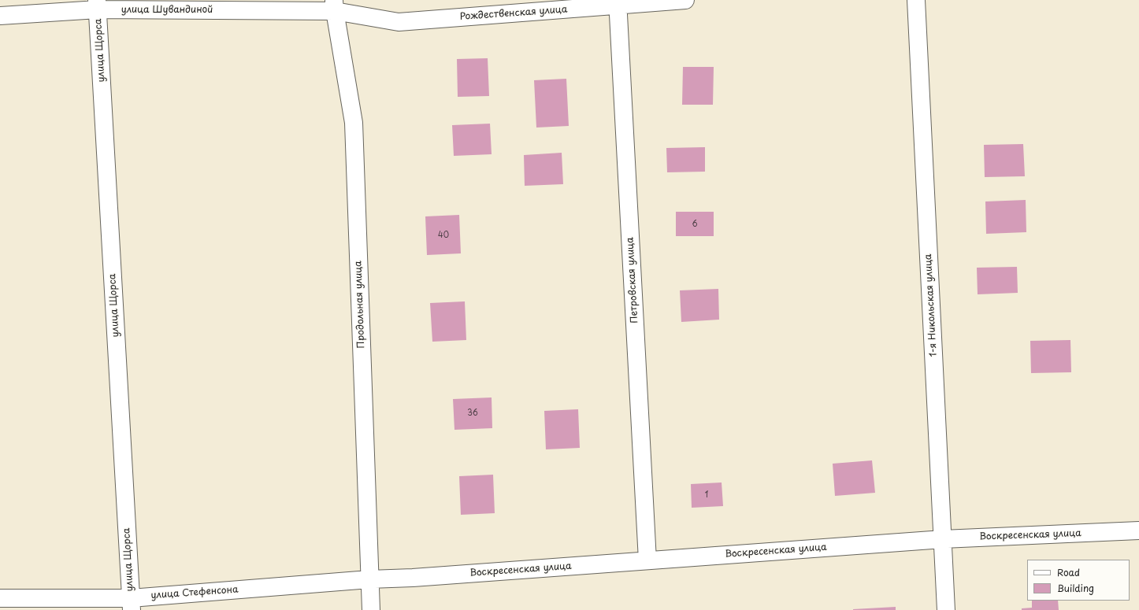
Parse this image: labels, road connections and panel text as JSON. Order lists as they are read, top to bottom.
{
  "streets": {
    "street": [
      "улица Шувандиной",
      "Рождественская улица",
      "улица Щорса",
      "Петровская улица",
      "Продольная улица",
      "1-я Никольская улица",
      "Воскресенская улица",
      "улица Стефенсона"
    ]
  },
  "crossings": [
    ["улица Шувандиной", "Рождественская улица"],
    ["улица Шувандиной", "улица Щорса"],
    ["улица Шувандиной", "Продольная улица"],
    ["Рождественская улица", "Петровская улица"],
    ["Рождественская улица", "Продольная улица"],
    ["улица Щорса", "улица Стефенсона"],
    ["Петровская улица", "Воскресенская улица"],
    ["Продольная улица", "Воскресенская улица"],
    ["Продольная улица", "улица Стефенсона"],
    ["1-я Никольская улица", "Воскресенская улица"],
    ["Воскресенская улица", "улица Стефенсона"]
  ],
  "house_numbers": [
    "6",
    "40",
    "36",
    "1"
  ],
  "legend": ["Road", "Building"]
}
